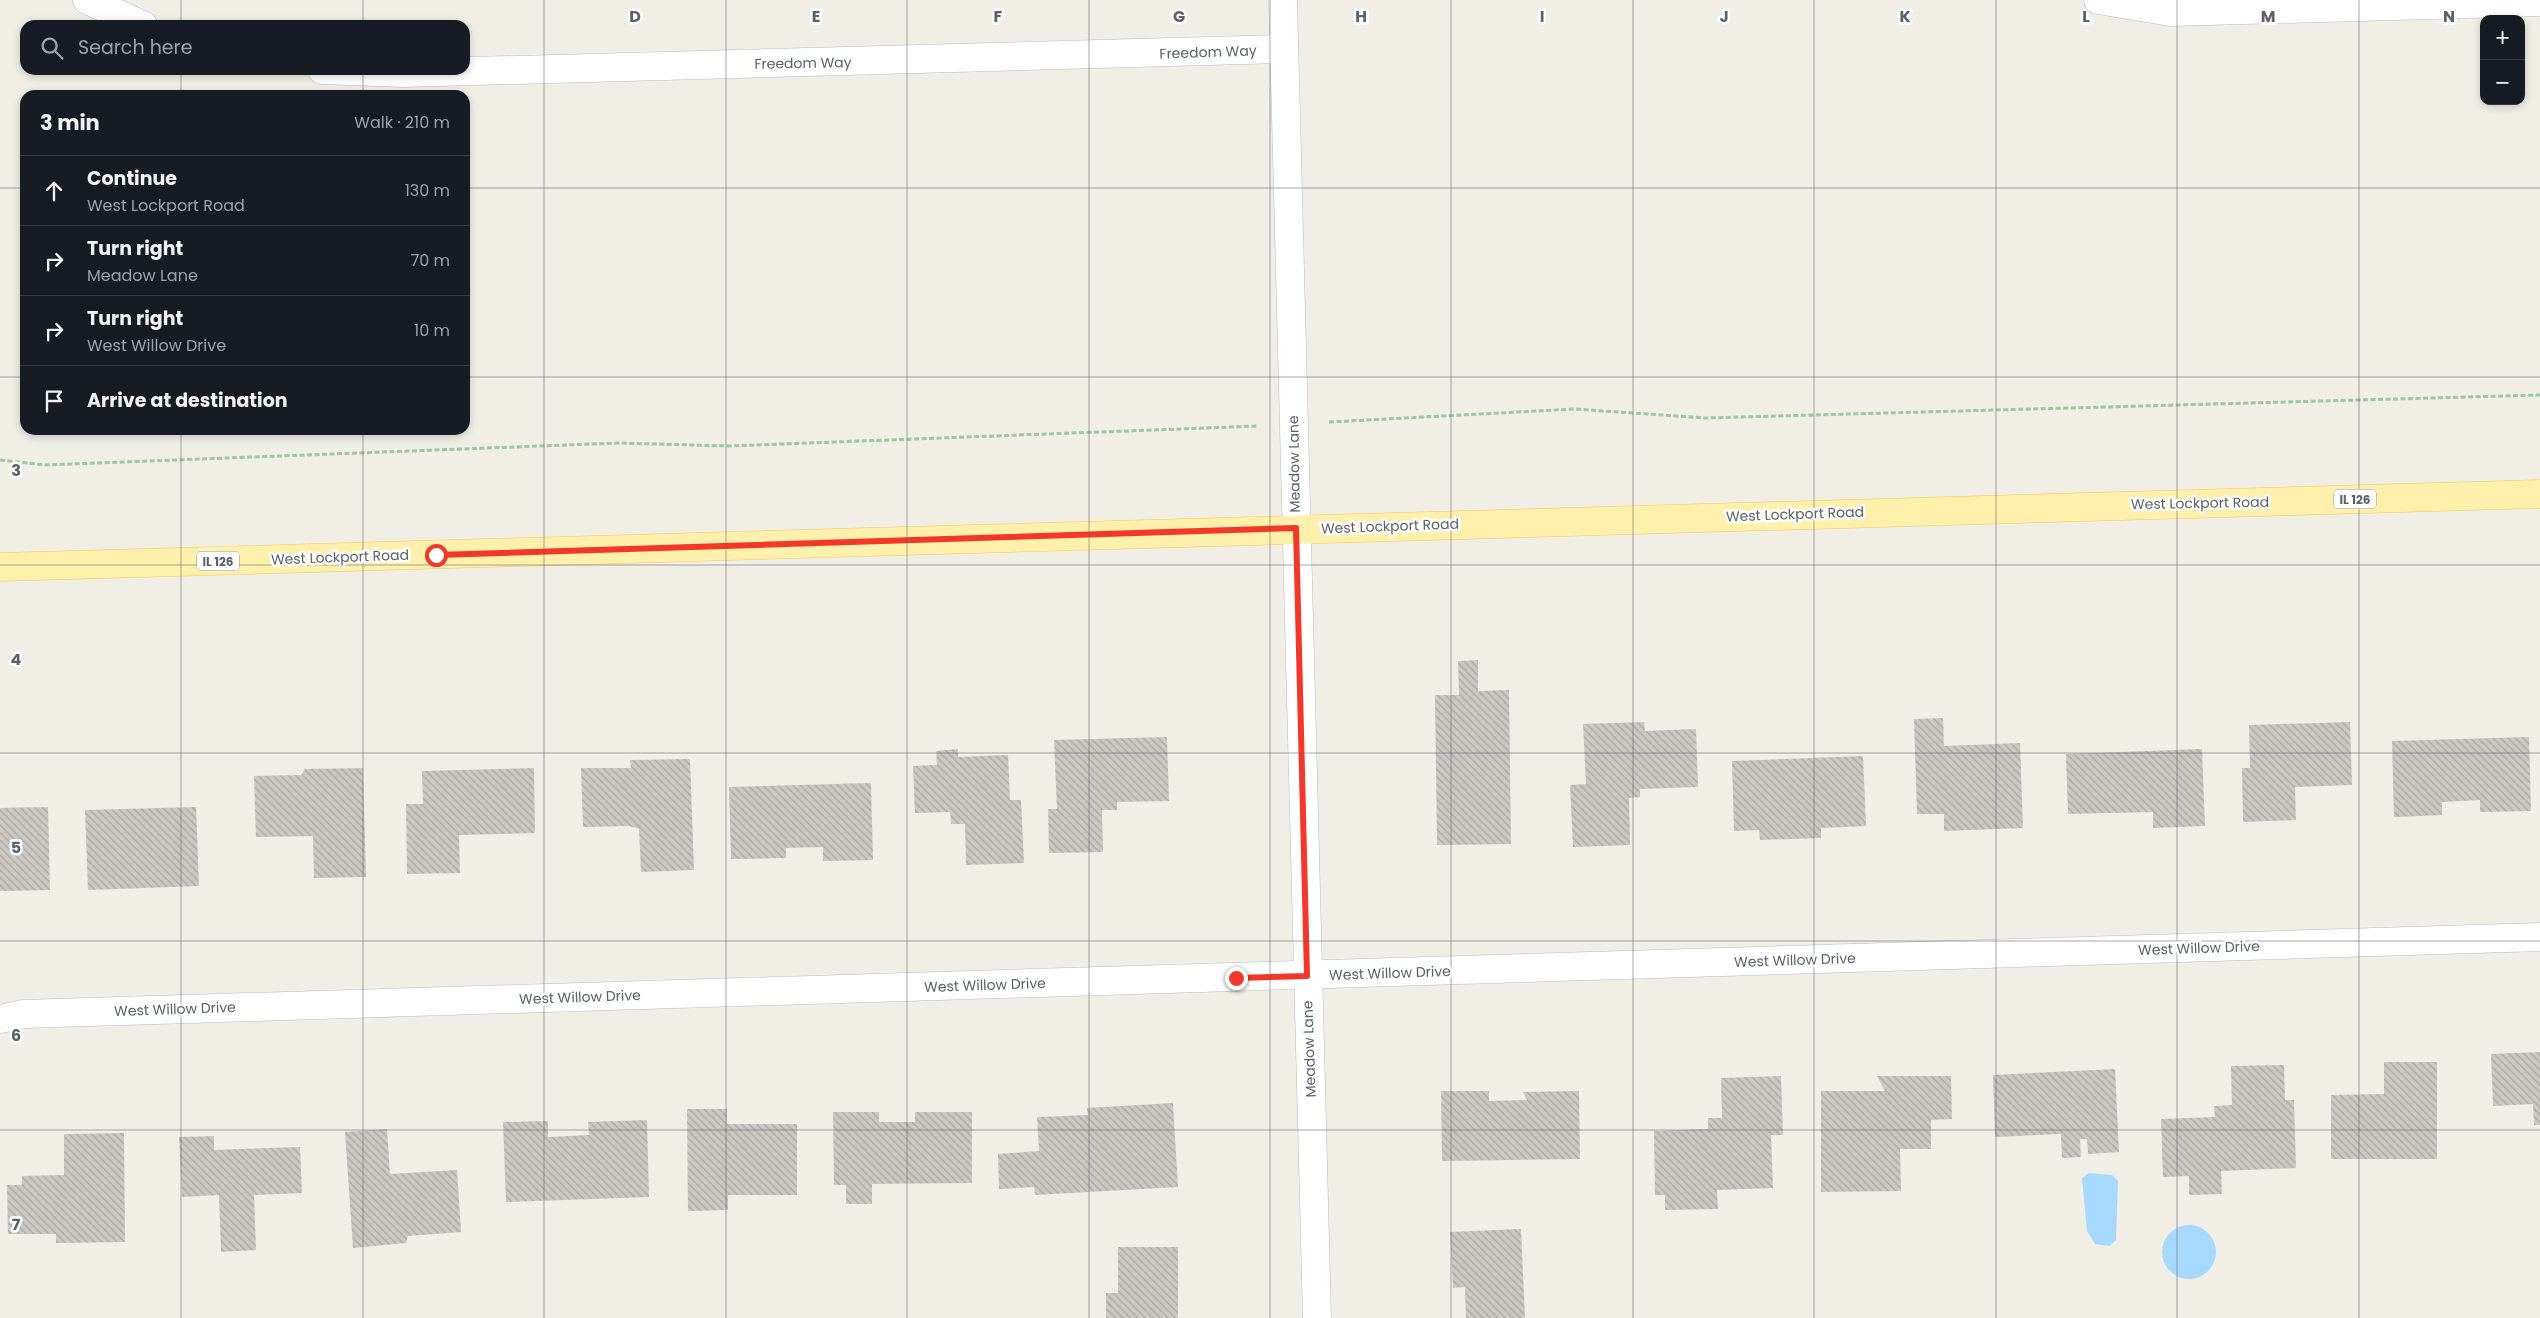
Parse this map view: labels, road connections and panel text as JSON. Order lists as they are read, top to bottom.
{
  "streets": {
    "main road": ["IL 126", "West Lockport Road"],
    "street": ["Freedom Way", "Meadow Lane", "West Willow Drive"]
  },
  "crossings": [
    ["Freedom Way", "Meadow Lane"],
    ["Meadow Lane", "West Lockport Road"],
    ["Meadow Lane", "West Willow Drive"]
  ],
  "page": {
    "map_buttons": ["+", "−"],
    "search": "Search here",
    "heading": ["3 min", "Walk · 210 m"],
    "list": [
      ["Continue", "West Lockport Road", "130 m"],
      ["Turn right", "Meadow Lane", "70 m"],
      ["Turn right", "West Willow Drive", "10 m"],
      "Arrive at destination"
    ]
  },
  "grid": {
    "columns": [
      "D",
      "E",
      "F",
      "G",
      "H",
      "I",
      "J",
      "K",
      "L",
      "M",
      "N"
    ],
    "rows": [
      "3",
      "4",
      "5",
      "6",
      "7"
    ]
  }
}
